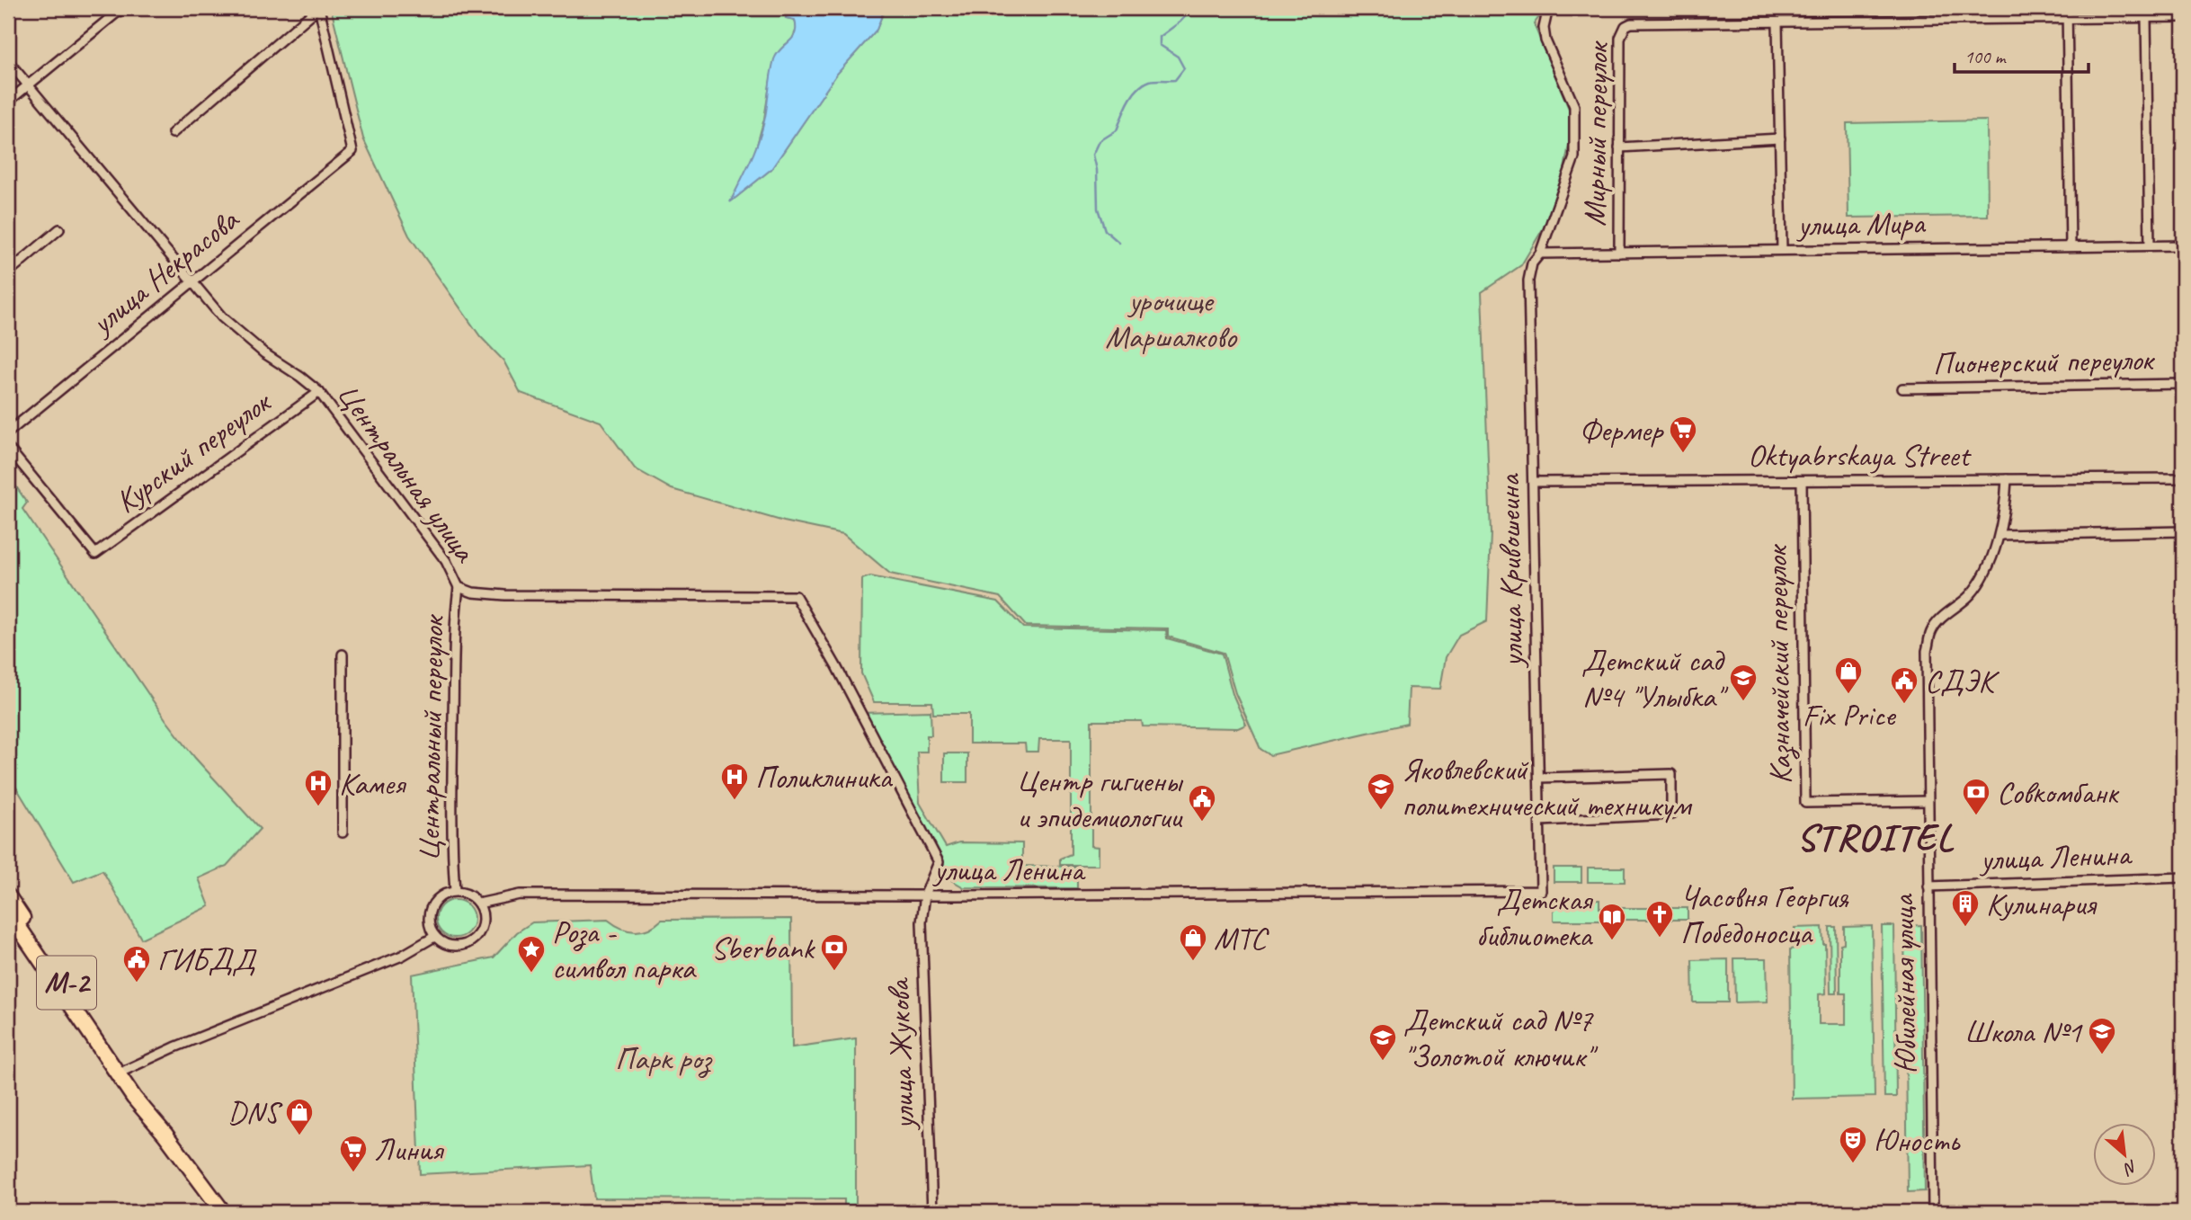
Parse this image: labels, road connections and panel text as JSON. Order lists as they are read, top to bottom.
{
  "streets": {
    "highway": ["М-2"],
    "street": [
      "Мирный переулок",
      "улица Мира",
      "улица Некрасова",
      "Пионерский переулок",
      "Курский переулок",
      "Oktyabrskaya Street",
      "Центральная улица",
      "улица Кривошеина",
      "Казначейский переулок",
      "Центральный переулок",
      "улица Ленина",
      "Юбилейная улица",
      "улица Жукова"
    ]
  },
  "crossings": [
    ["Мирный переулок", "улица Мира"],
    ["улица Мира", "улица Кривошеина"],
    ["улица Некрасова", "Центральная улица"],
    ["Курский переулок", "Центральная улица"],
    ["Oktyabrskaya Street", "улица Кривошеина"],
    ["Oktyabrskaya Street", "Казначейский переулок"],
    ["Oktyabrskaya Street", "Юбилейная улица"],
    ["Центральная улица", "Центральный переулок"],
    ["Центральная улица", "улица Ленина"],
    ["Центральная улица", "улица Жукова"],
    ["улица Кривошеина", "улица Ленина"],
    ["Казначейский переулок", "Юбилейная улица"],
    ["Центральный переулок", "улица Ленина"],
    ["улица Ленина", "Юбилейная улица"],
    ["улица Ленина", "улица Жукова"]
  ],
  "districts": ["STROITEL"],
  "parks": ["урочище Маршалково", "Парк роз"],
  "places": {
    "supermarket": ["Фермер", "Линия"],
    "shop": ["Fix Price", "МТС", "DNS"],
    "school or university": [
      "Детский сад №4 \"Улыбка\"",
      "Яковлевский политехнический техникум",
      "Школа №1",
      "Детский сад №7 \"Золотой ключик\""
    ],
    "public building": ["СДЭК", "Центр гигиены и эпидемиологии", "ГИБДД"],
    "hospital": ["Поликлиника", "Камея"],
    "bank": ["Совкомбанк", "Sberbank"],
    "building": ["Кулинария"],
    "church": ["Часовня Георгия Победоносца"],
    "library": ["Детская библиотека"],
    "place": ["Роза - символ парка"],
    "theatre": ["Юность"]
  },
  "scale_bar": "100 m",
  "north": "bottom right"
}
